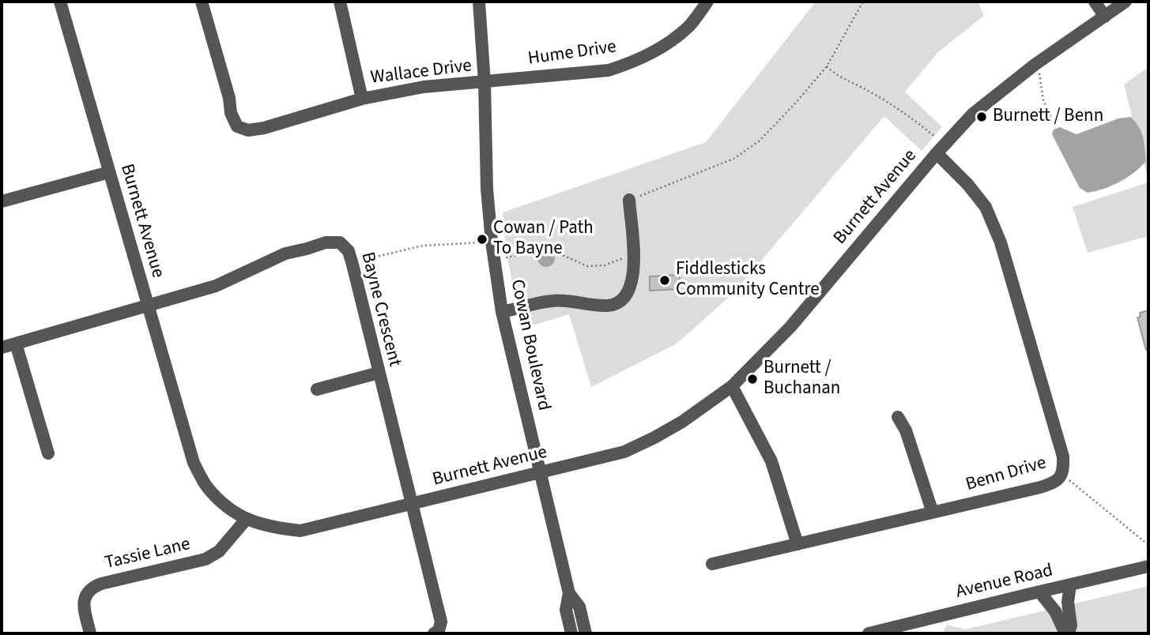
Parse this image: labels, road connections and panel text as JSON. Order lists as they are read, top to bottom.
{
  "streets": {
    "street": [
      "Hume Drive",
      "Wallace Drive",
      "Burnett Avenue",
      "Bayne Crescent",
      "Cowan Boulevard",
      "Benn Drive",
      "Tassie Lane",
      "Avenue Road"
    ]
  },
  "crossings": [
    ["Hume Drive", "Wallace Drive"],
    ["Hume Drive", "Cowan Boulevard"],
    ["Wallace Drive", "Cowan Boulevard"],
    ["Burnett Avenue", "Bayne Crescent"],
    ["Burnett Avenue", "Cowan Boulevard"],
    ["Burnett Avenue", "Benn Drive"],
    ["Burnett Avenue", "Tassie Lane"]
  ],
  "places": [
    "Burnett / Benn",
    "Cowan / Path To Bayne",
    "Fiddlesticks Community Centre",
    "Burnett / Buchanan"
  ]
}
